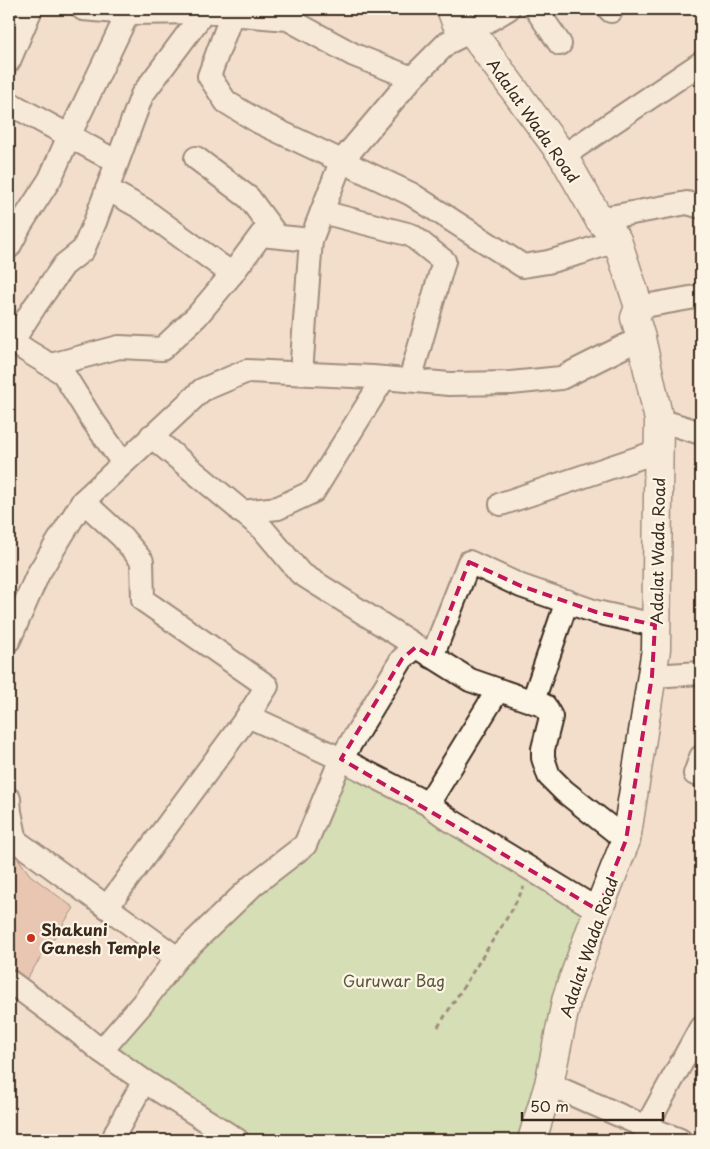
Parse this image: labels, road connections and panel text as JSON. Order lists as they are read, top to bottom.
{
  "streets": {
    "main road": ["Adalat Wada Road"]
  },
  "parks": ["Guruwar Bag"],
  "places": ["Shakuni Ganesh Temple"],
  "scale_bar": "50 m"
}
